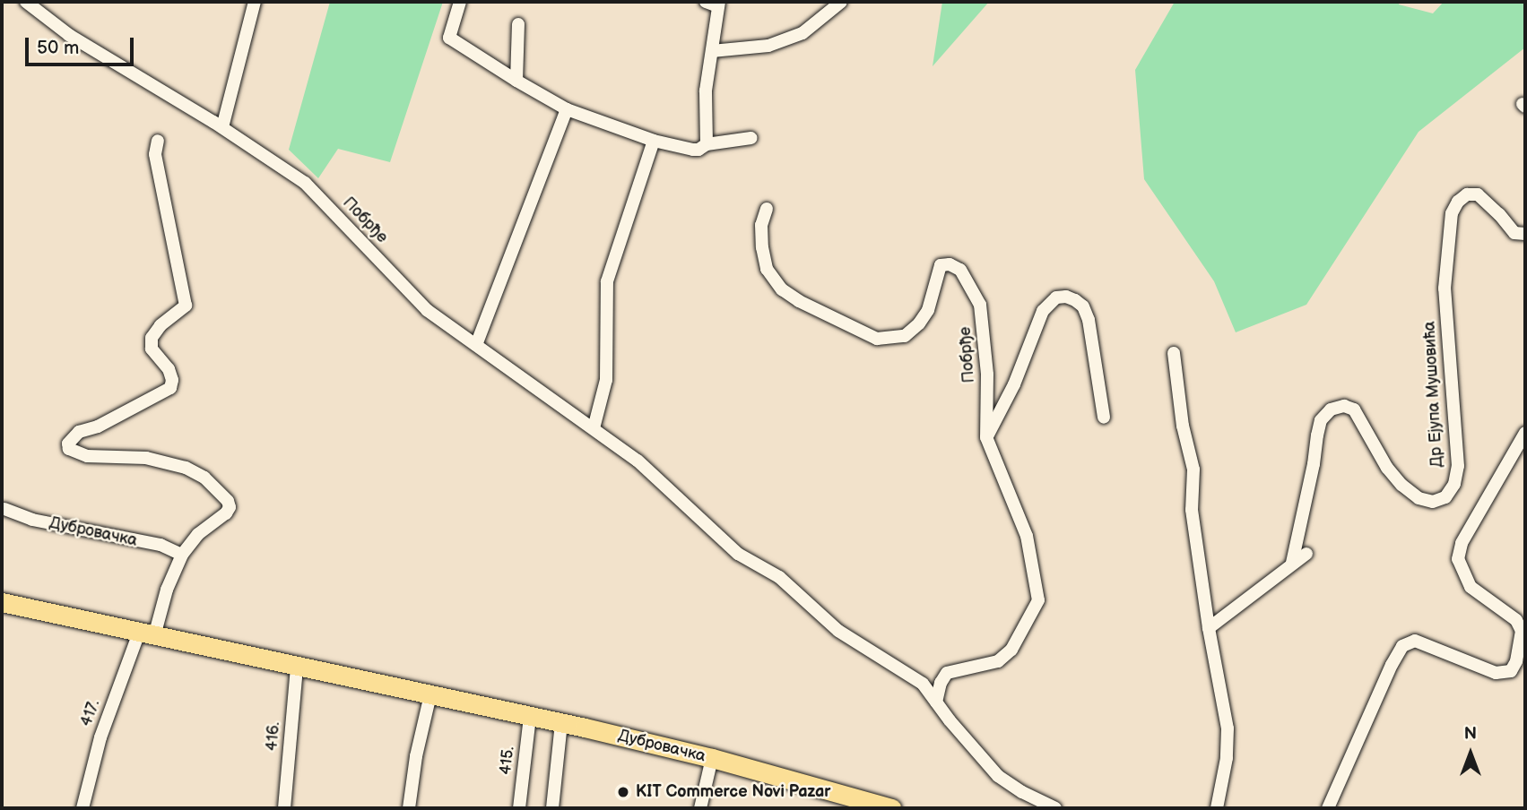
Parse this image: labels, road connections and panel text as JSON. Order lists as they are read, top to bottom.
{
  "streets": {
    "main road": ["Дубровачка"],
    "street": [
      "Побрђе",
      "Др Ејупа Мушовића",
      "417.",
      "416.",
      "415."
    ]
  },
  "crossings": [
    ["Дубровачка", "417."],
    ["Дубровачка", "416."],
    ["Дубровачка", "415."]
  ],
  "places": ["KIT Commerce Novi Pazar"],
  "scale_bar": "50 m",
  "north": "top"
}
